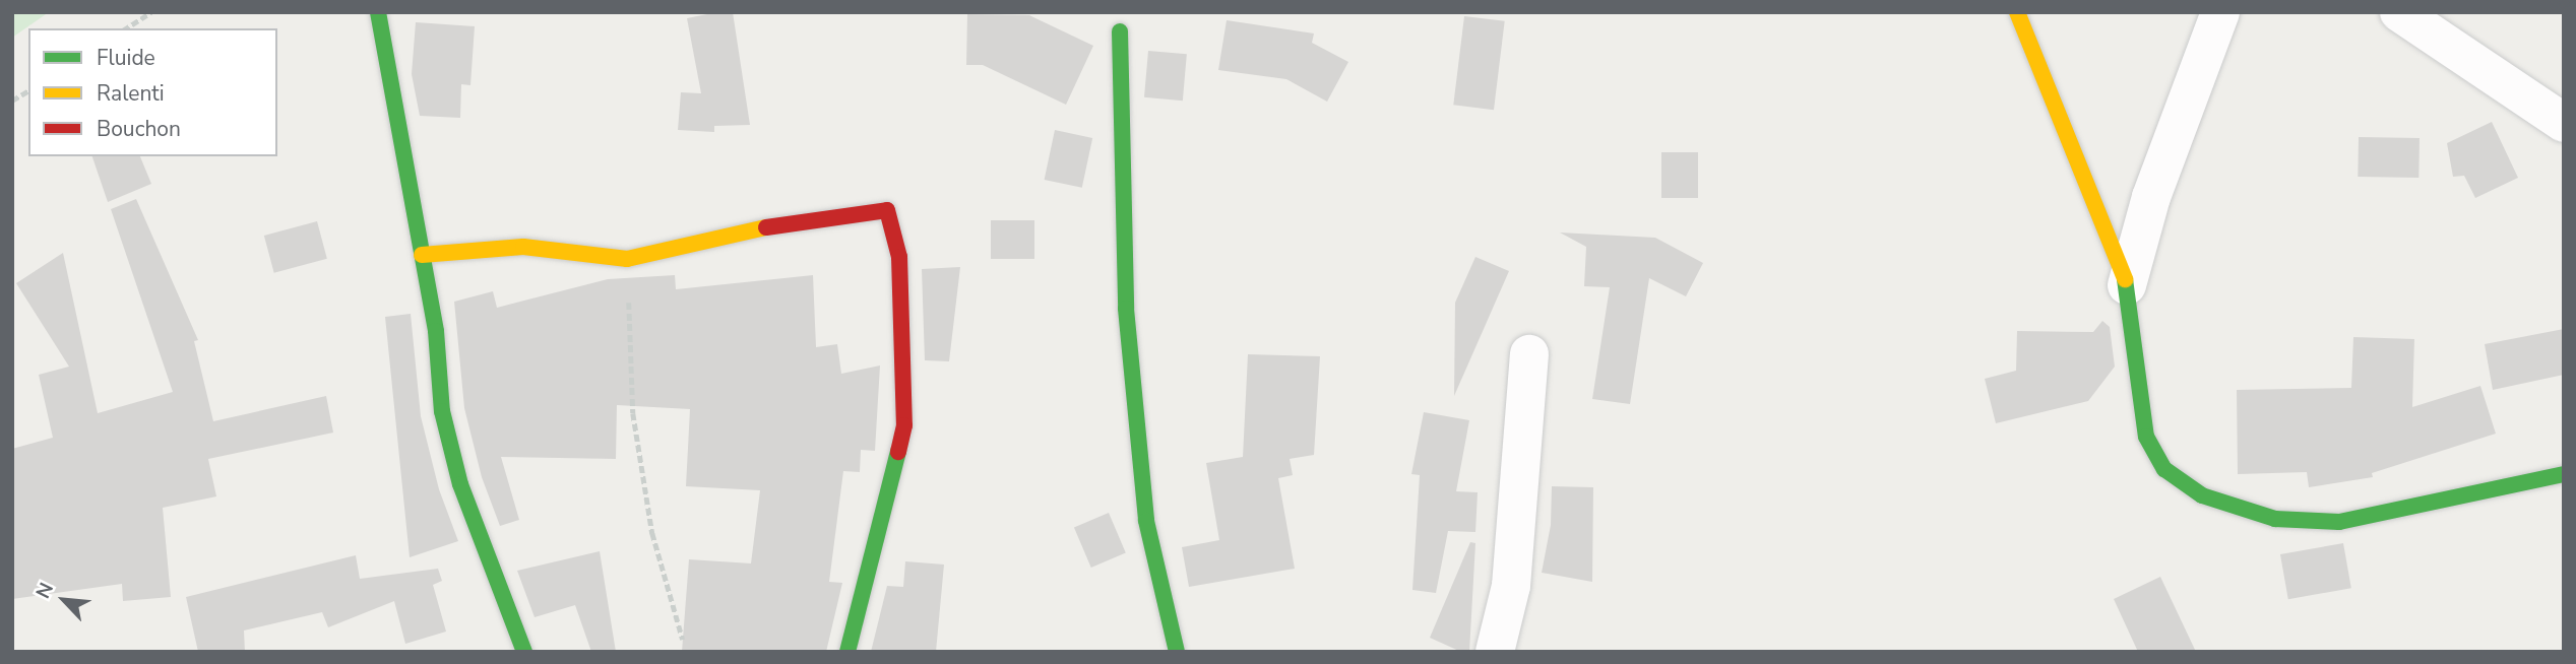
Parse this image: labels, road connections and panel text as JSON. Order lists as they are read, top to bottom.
{
  "legend": ["Fluide", "Ralenti", "Bouchon"],
  "north": "top left"
}
